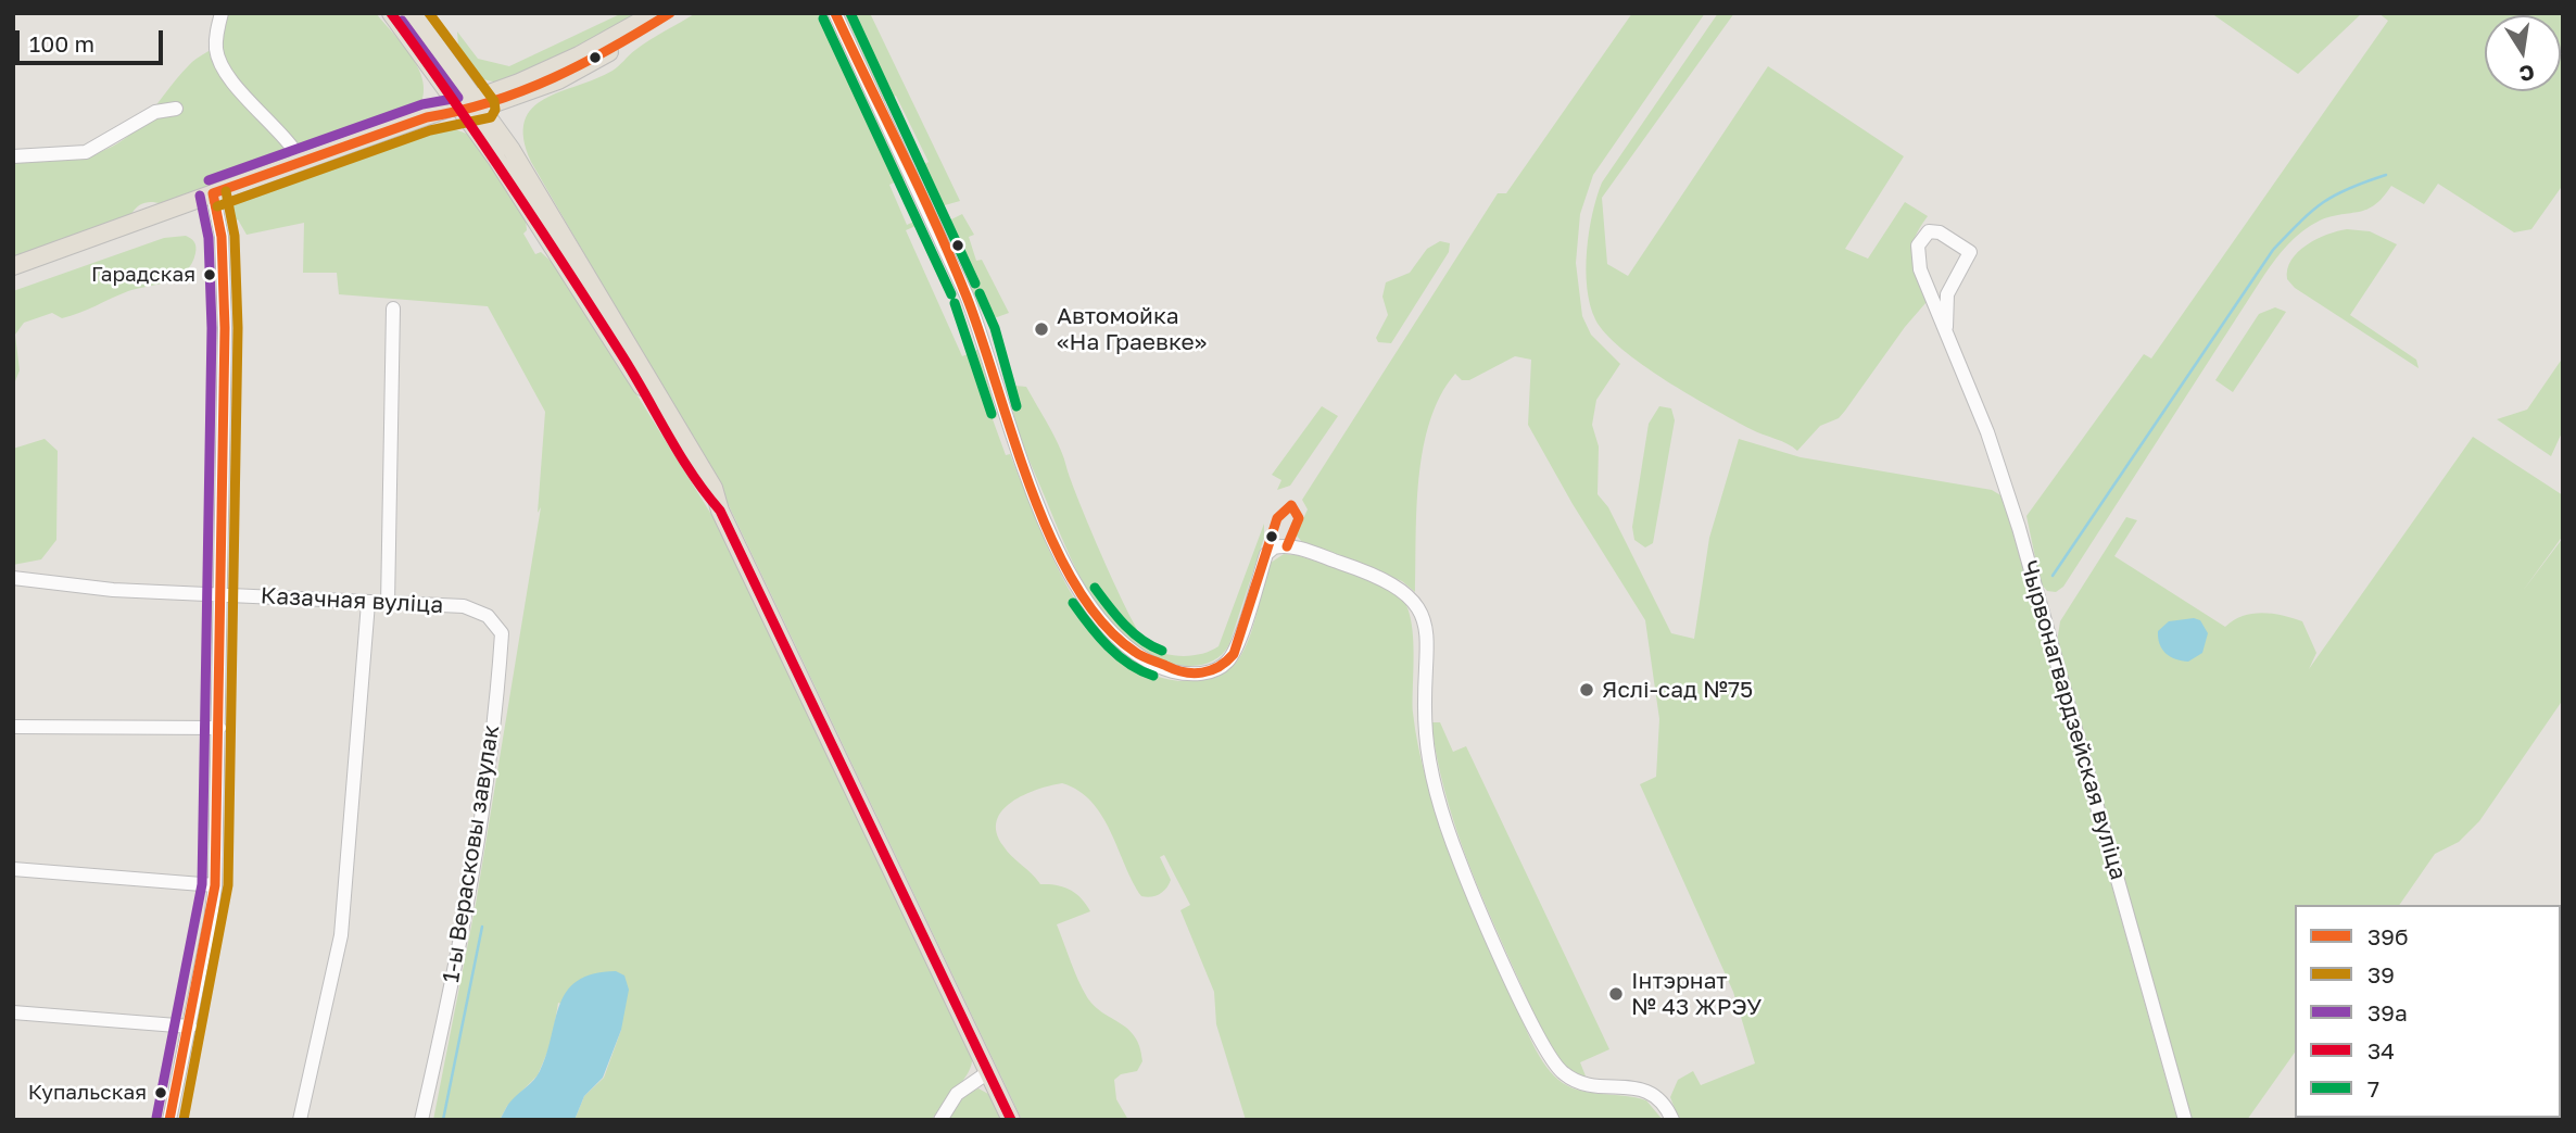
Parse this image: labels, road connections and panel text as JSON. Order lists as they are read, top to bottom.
{
  "streets": {
    "street": ["Казачная вуліца", "Чырвонагвардзейская вуліца", "1-ы Верасковы завулак"]
  },
  "crossings": [
    ["Казачная вуліца", "1-ы Верасковы завулак"]
  ],
  "places": [
    "Гарадская",
    "Автомойка «На Граевке»",
    "Яслі-сад №75",
    "Інтэрнат № 43 ЖРЭУ",
    "Купальская"
  ],
  "lines": [
    "transit line 39б",
    "transit line 39",
    "transit line 34",
    "transit line 7",
    "transit line 39а"
  ],
  "legend": [
    "39б",
    "39",
    "39а",
    "34",
    "7"
  ],
  "scale_bar": "100 m",
  "north": "bottom"
}
